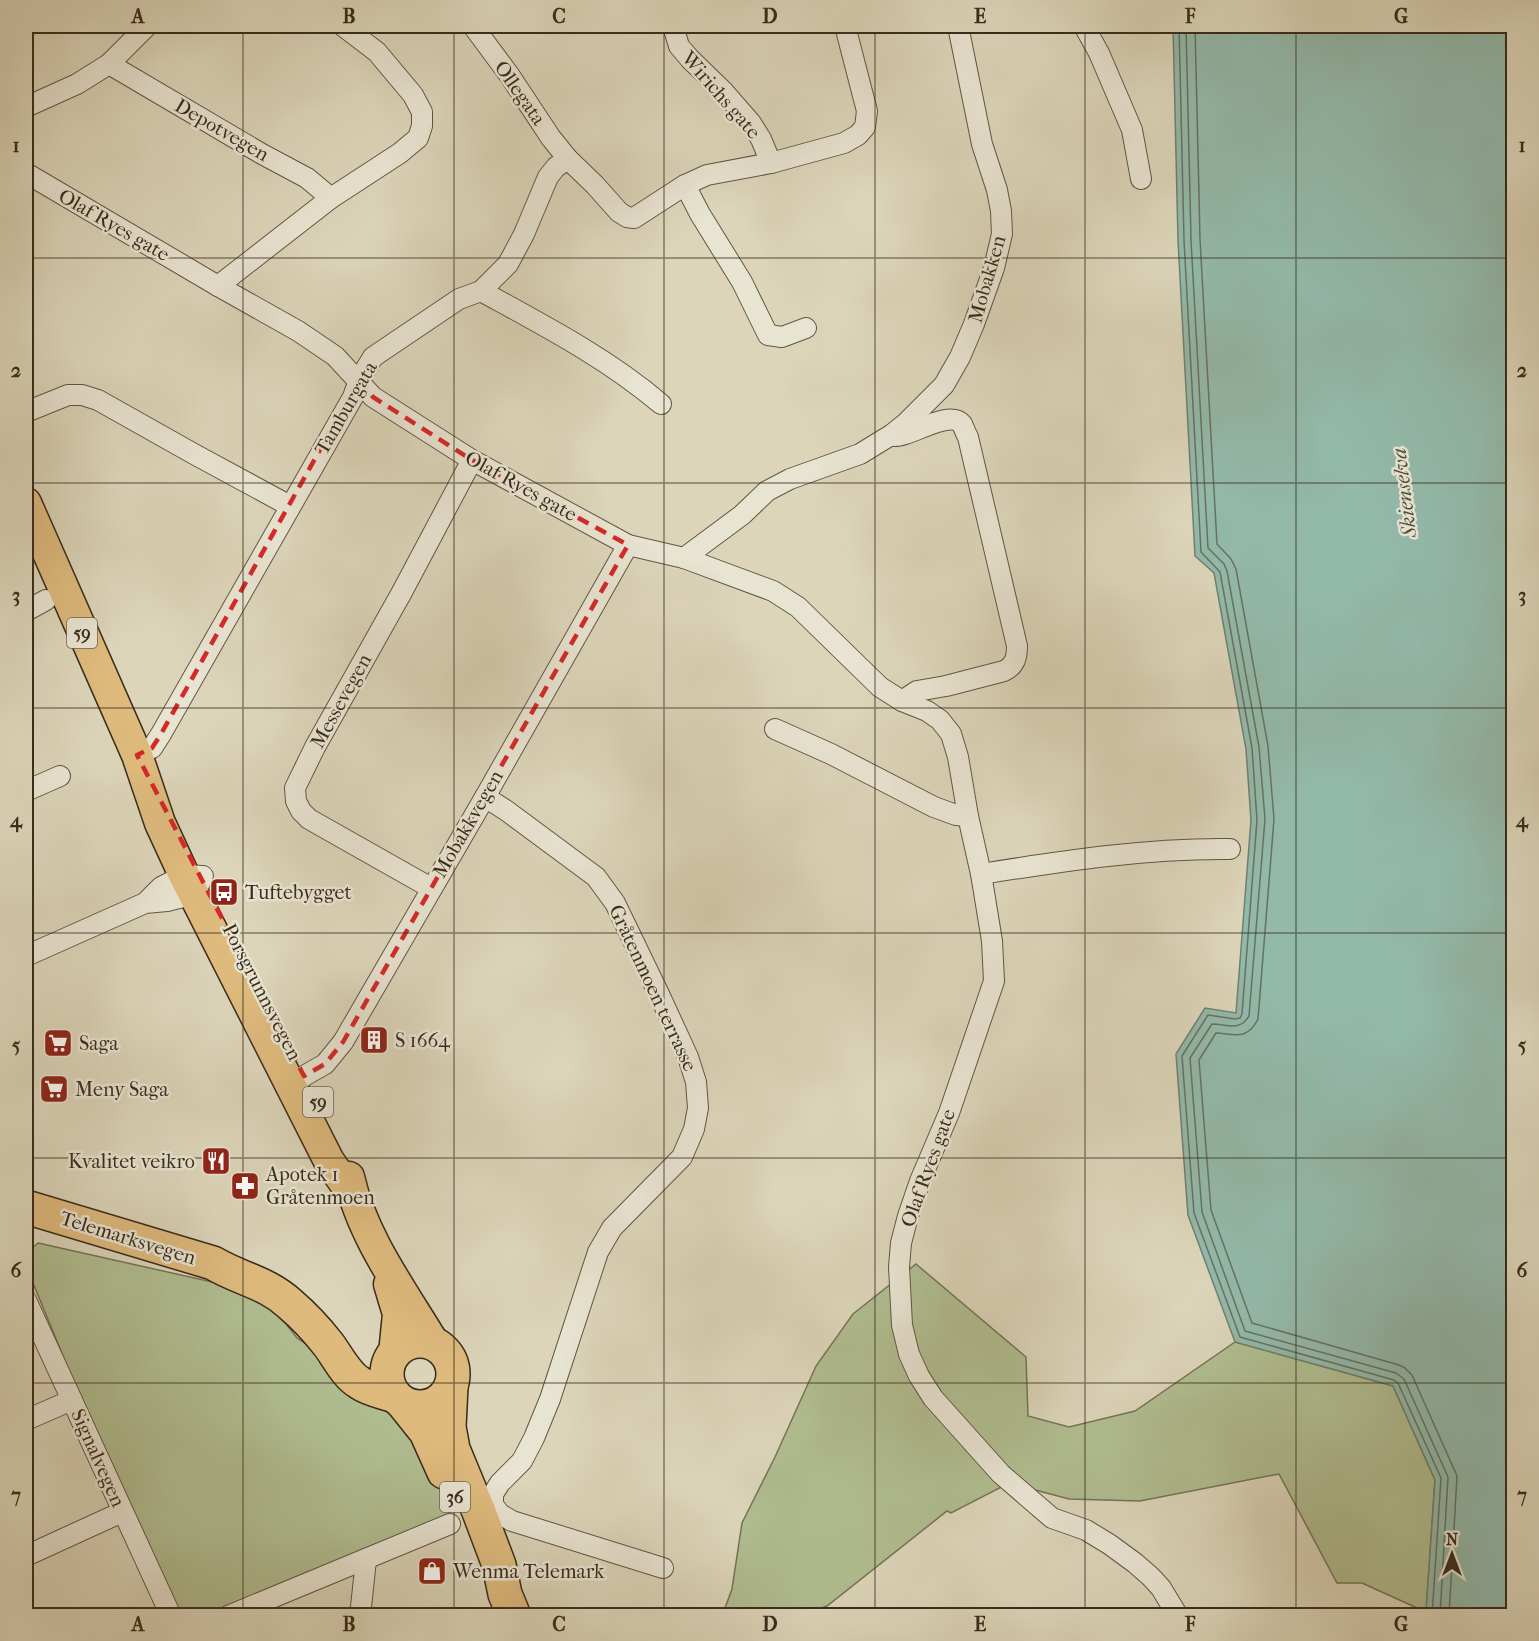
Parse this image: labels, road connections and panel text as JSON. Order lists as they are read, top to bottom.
{
  "streets": {
    "highway": ["Porsgrunnsvegen", "Telemarksvegen", "36"],
    "main road": ["59"],
    "street": [
      "Ollegata",
      "Wirichs gate",
      "Depotvegen",
      "Olaf Ryes gate",
      "Mobakken",
      "Tamburgata",
      "Messevegen",
      "Mobakkvegen",
      "Gråtenmoen terrasse",
      "Signalvegen"
    ]
  },
  "crossings": [
    ["Ollegata", "Tamburgata"],
    ["Olaf Ryes gate", "Mobakken"],
    ["Olaf Ryes gate", "Tamburgata"],
    ["Olaf Ryes gate", "Messevegen"],
    ["Olaf Ryes gate", "Mobakkvegen"],
    ["Tamburgata", "Porsgrunnsvegen"],
    ["Messevegen", "Mobakkvegen"],
    ["Mobakkvegen", "Gråtenmoen terrasse"],
    ["Mobakkvegen", "Porsgrunnsvegen"],
    ["Porsgrunnsvegen", "Telemarksvegen"]
  ],
  "water": ["Skienselva"],
  "places": {
    "bus stop": ["Tuftebygget"],
    "building": ["S 1664"],
    "supermarket": ["Saga", "Meny Saga"],
    "restaurant": ["Kvalitet veikro"],
    "pharmacy": ["Apotek 1 Gråtenmoen"],
    "shop": ["Wenma Telemark"]
  },
  "north": "top",
  "grid": {
    "columns": [
      "A",
      "B",
      "C",
      "D",
      "E",
      "F",
      "G"
    ],
    "rows": [
      "1",
      "2",
      "3",
      "4",
      "5",
      "6",
      "7"
    ]
  }
}
